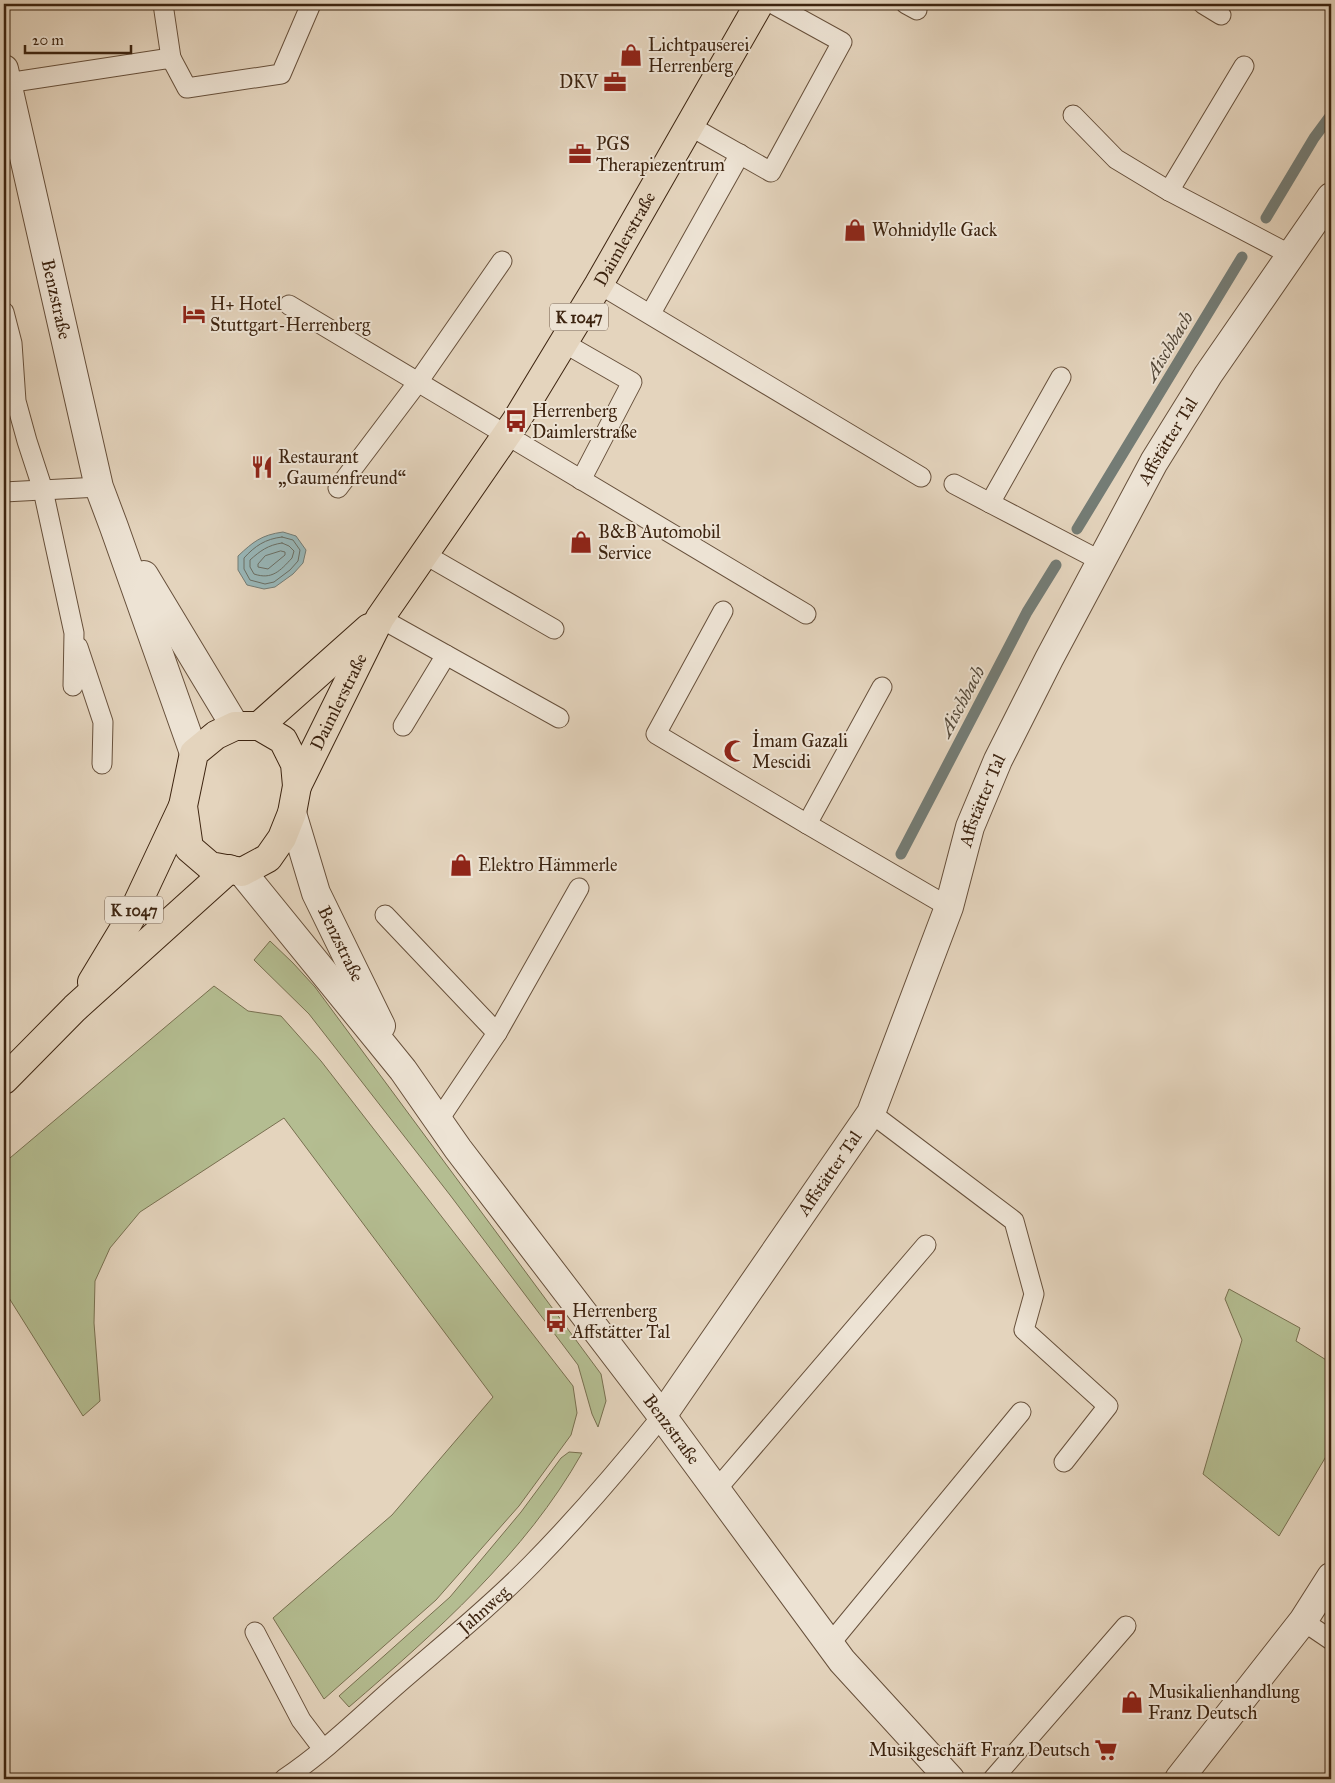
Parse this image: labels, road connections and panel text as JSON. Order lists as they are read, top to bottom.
{
  "streets": {
    "main road": ["Daimlerstraße", "K 1047"],
    "street": ["Benzstraße", "Affstätter Tal"],
    "lane": ["Jahnweg"]
  },
  "crossings": [
    ["Daimlerstraße", "Benzstraße"],
    ["Daimlerstraße", "K 1047"],
    ["Benzstraße", "K 1047"],
    ["Benzstraße", "Affstätter Tal"],
    ["Benzstraße", "Jahnweg"],
    ["Affstätter Tal", "Jahnweg"]
  ],
  "water": ["Aischbach"],
  "places": {
    "shop": [
      "Lichtpauserei Herrenberg",
      "Wohnidylle Gack",
      "B&B Automobil Service",
      "Elektro Hämmerle",
      "Musikalienhandlung Franz Deutsch"
    ],
    "office": ["DKV", "PGS Therapiezentrum"],
    "hotel": ["H+ Hotel Stuttgart-Herrenberg"],
    "bus stop": ["Herrenberg Daimlerstraße", "Herrenberg Affstätter Tal"],
    "restaurant": ["Restaurant „Gaumenfreund“"],
    "mosque": ["İmam Gazali Mescidi"],
    "supermarket": ["Musikgeschäft Franz Deutsch"]
  },
  "scale_bar": "20 m"
}
